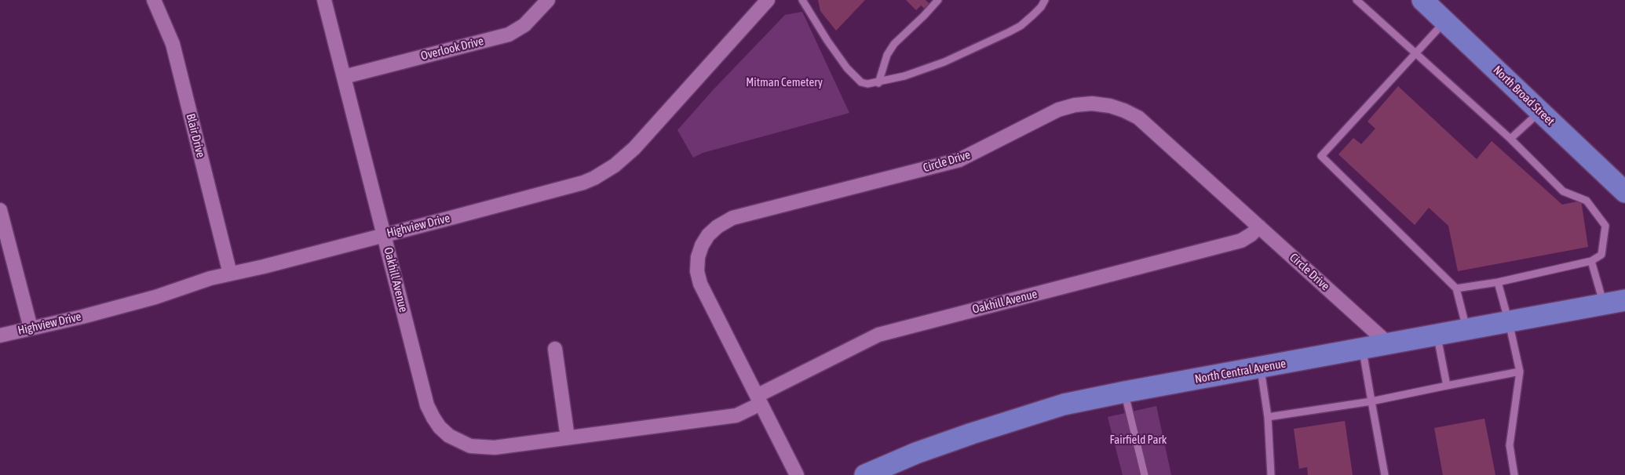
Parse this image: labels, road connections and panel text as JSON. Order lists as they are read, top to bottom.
{
  "streets": {
    "main road": ["North Broad Street", "North Central Avenue"],
    "street": [
      "Overlook Drive",
      "Blair Drive",
      "Circle Drive",
      "Highview Drive",
      "Oakhill Avenue"
    ]
  },
  "crossings": [
    ["Overlook Drive", "Oakhill Avenue"],
    ["Blair Drive", "Highview Drive"],
    ["Circle Drive", "Oakhill Avenue"],
    ["Circle Drive", "North Central Avenue"],
    ["Highview Drive", "Oakhill Avenue"]
  ],
  "parks": ["Mitman Cemetery", "Fairfield Park"]
}
